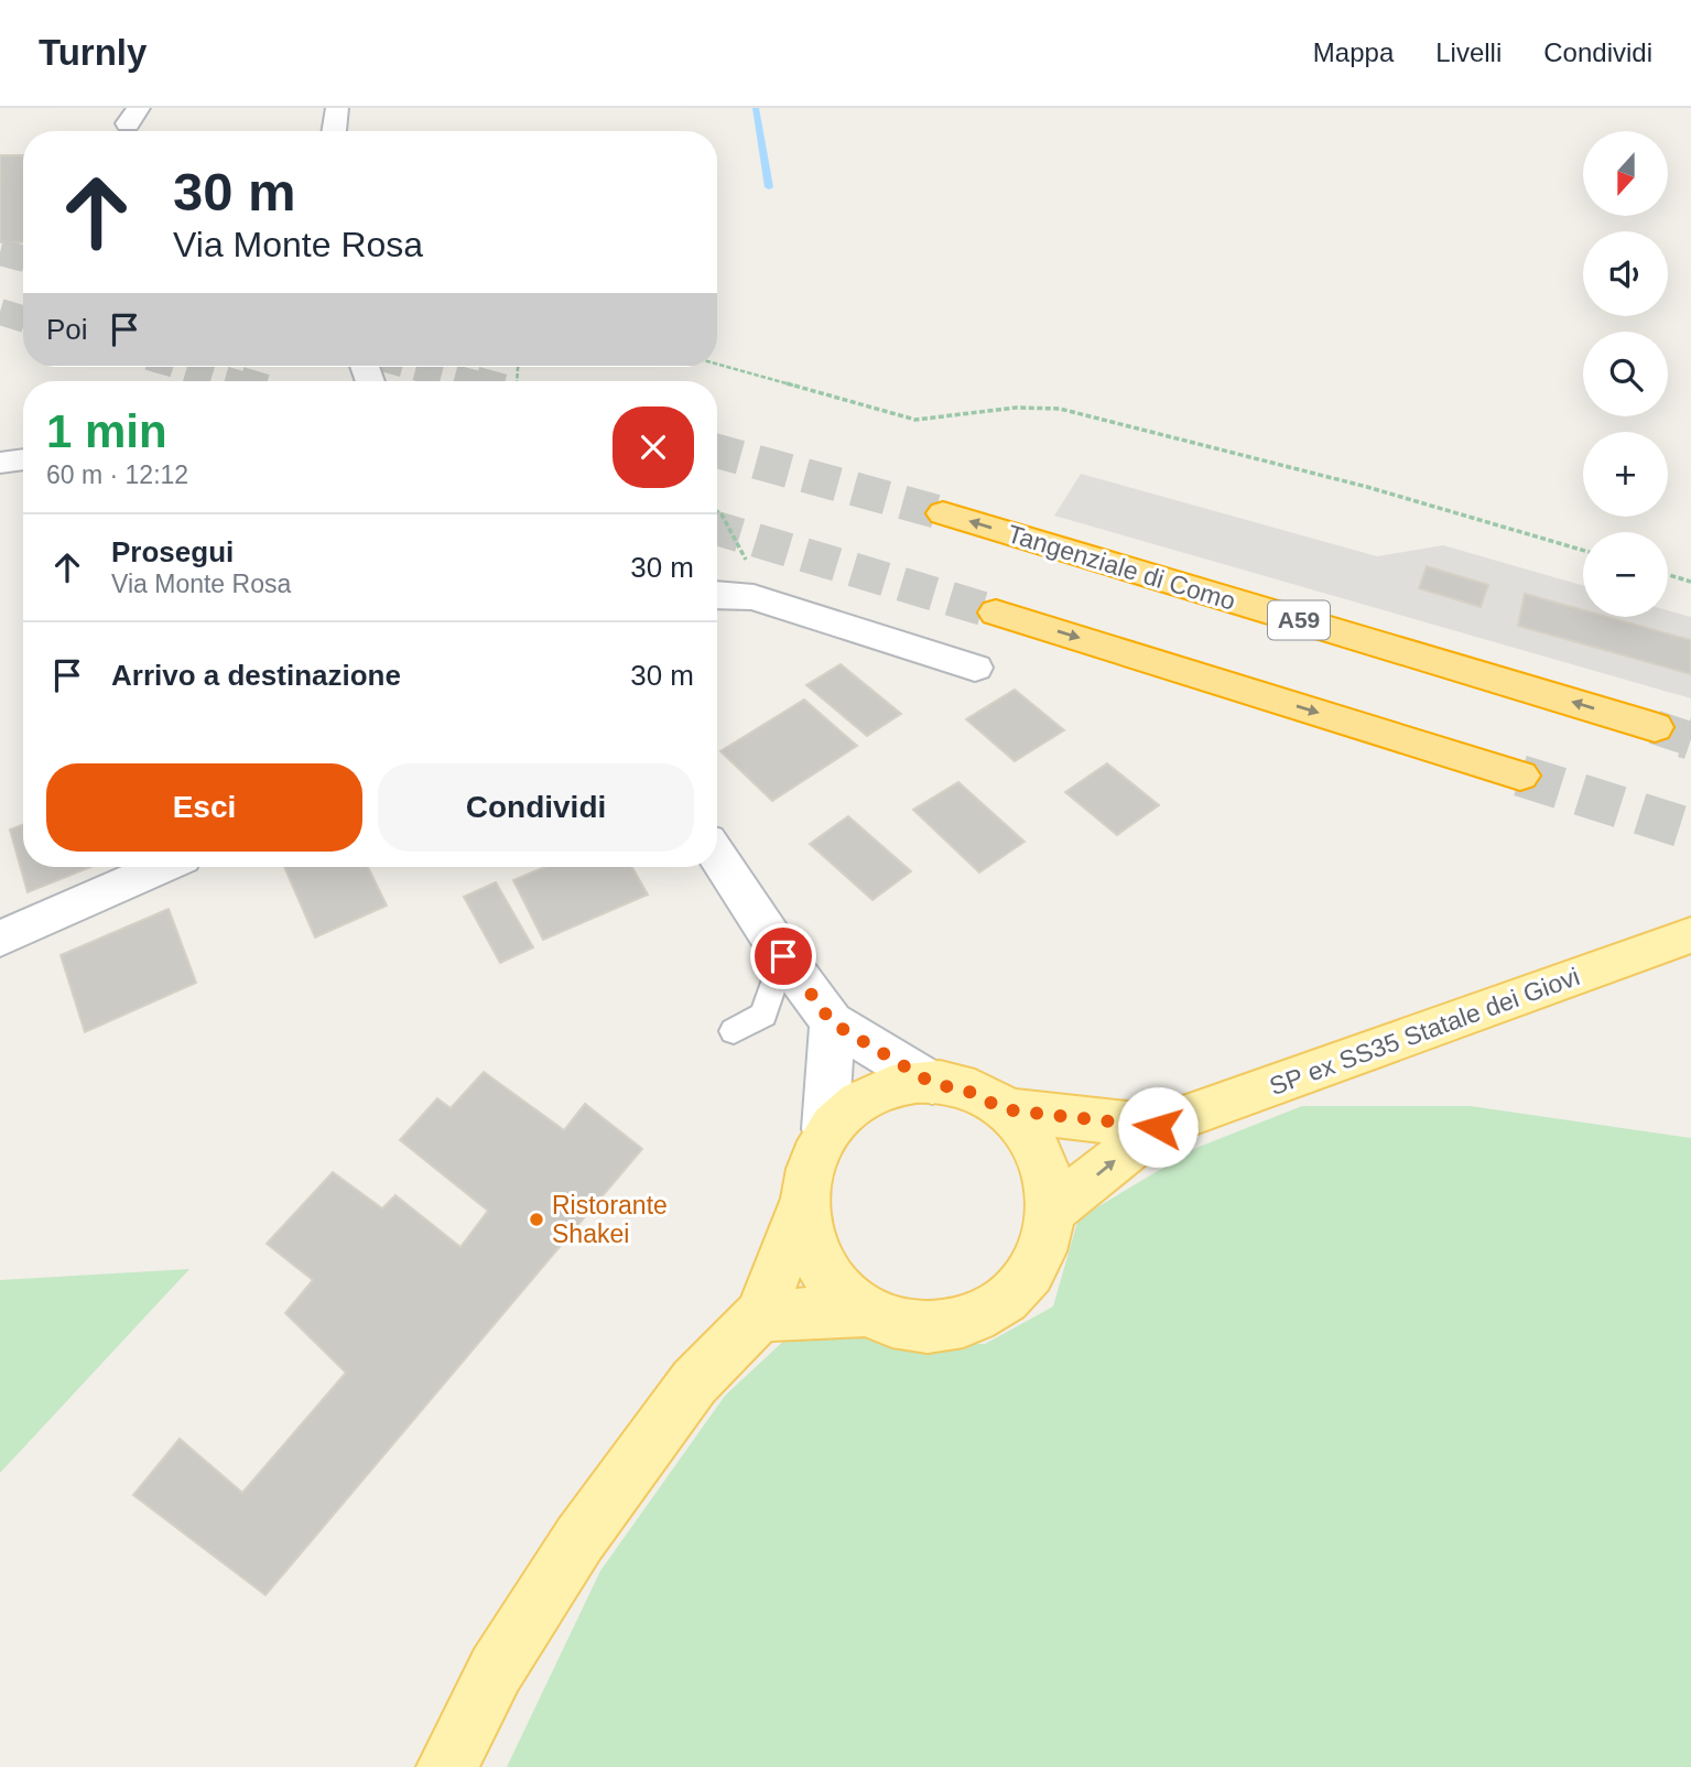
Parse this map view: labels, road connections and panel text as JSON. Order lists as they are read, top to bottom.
{
  "streets": {
    "highway": ["Tangenziale di Como", "A59"],
    "main road": ["SP ex SS35 Statale dei Giovi"]
  },
  "places": ["Ristorante Shakei"],
  "north": "bottom",
  "page": {
    "header": "Turnly",
    "nav": ["Mappa", "Livelli", "Condividi"],
    "map_buttons": ["+", "−"],
    "turn": ["30 m", "Via Monte Rosa"],
    "then": "Poi",
    "heading": ["1 min", "60 m · 12:12"],
    "list": [
      {
        "name": "Prosegui",
        "note": "Via Monte Rosa",
        "value": "30 m"
      },
      {
        "name": "Arrivo a destinazione",
        "value": "30 m"
      }
    ],
    "buttons": ["Esci", "Condividi"]
  }
}
